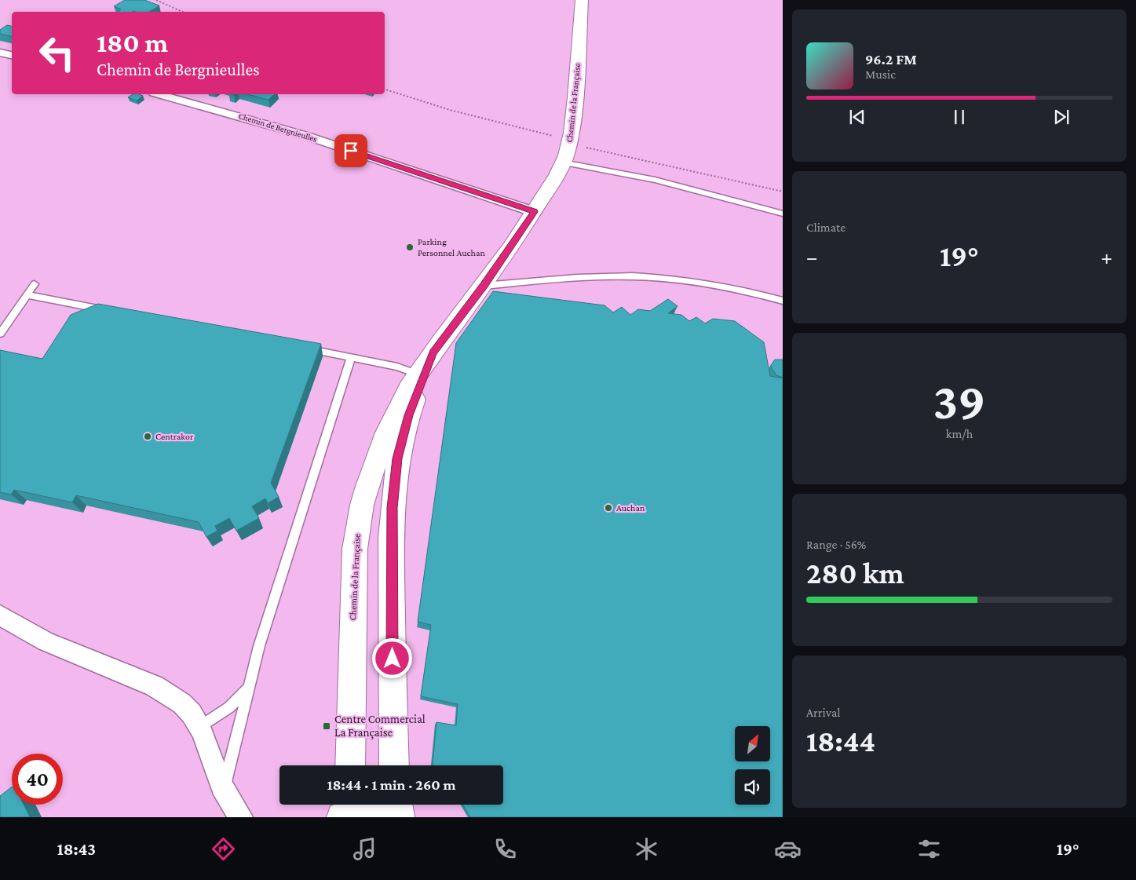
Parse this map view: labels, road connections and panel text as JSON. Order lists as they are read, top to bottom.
{
  "streets": {
    "street": ["Chemin de la Française", "Chemin de Bergnieulles"]
  },
  "crossings": [
    ["Chemin de la Française", "Chemin de Bergnieulles"]
  ],
  "places": {
    "other": ["Parking Personnel Auchan", "Centrakor", "Auchan"],
    "transit": ["Centre Commercial La Française"]
  },
  "north": "top right",
  "page": {
    "turn": ["180 m", "Chemin de Bergnieulles"],
    "song": ["96.2 FM", "Music"],
    "tile": [
      "Climate",
      ["39", "km/h"],
      ["Range · 56%", "280 km"],
      ["Arrival", "18:44"]
    ],
    "heat": ["−", "19°", "+"],
    "limit": "40",
    "trip": "18:44 · 1 min · 260 m",
    "tabs": ["18:43", "19°"]
  }
}
